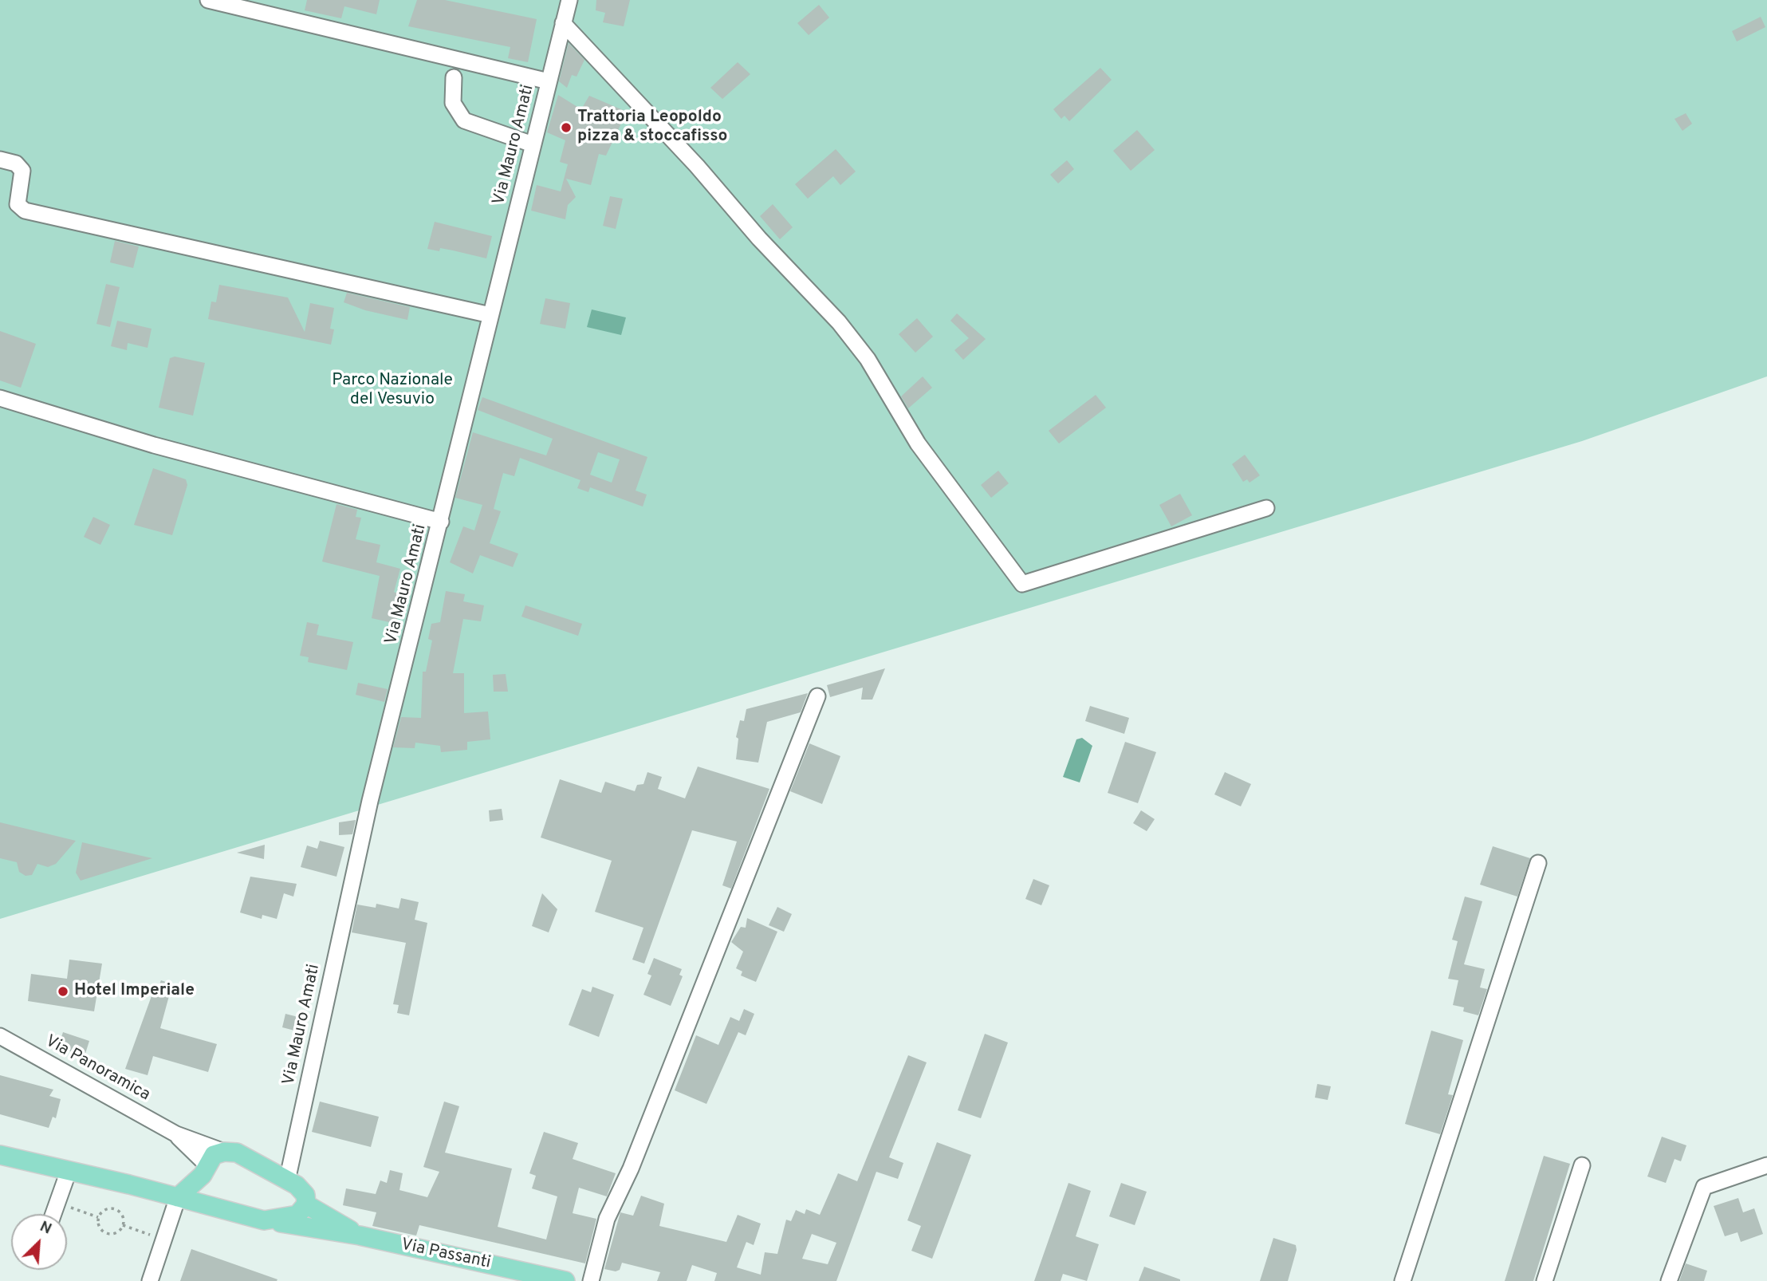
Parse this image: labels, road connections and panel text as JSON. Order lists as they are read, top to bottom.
{
  "streets": {
    "main road": ["Via Passanti"],
    "street": ["Via Mauro Amati", "Via Panoramica"]
  },
  "crossings": [
    ["Via Mauro Amati", "Via Passanti"],
    ["Via Panoramica", "Via Passanti"]
  ],
  "parks": ["Parco Nazionale del Vesuvio"],
  "places": ["Trattoria Leopoldo pizza & stoccafisso", "Hotel Imperiale"],
  "north": "top right"
}
